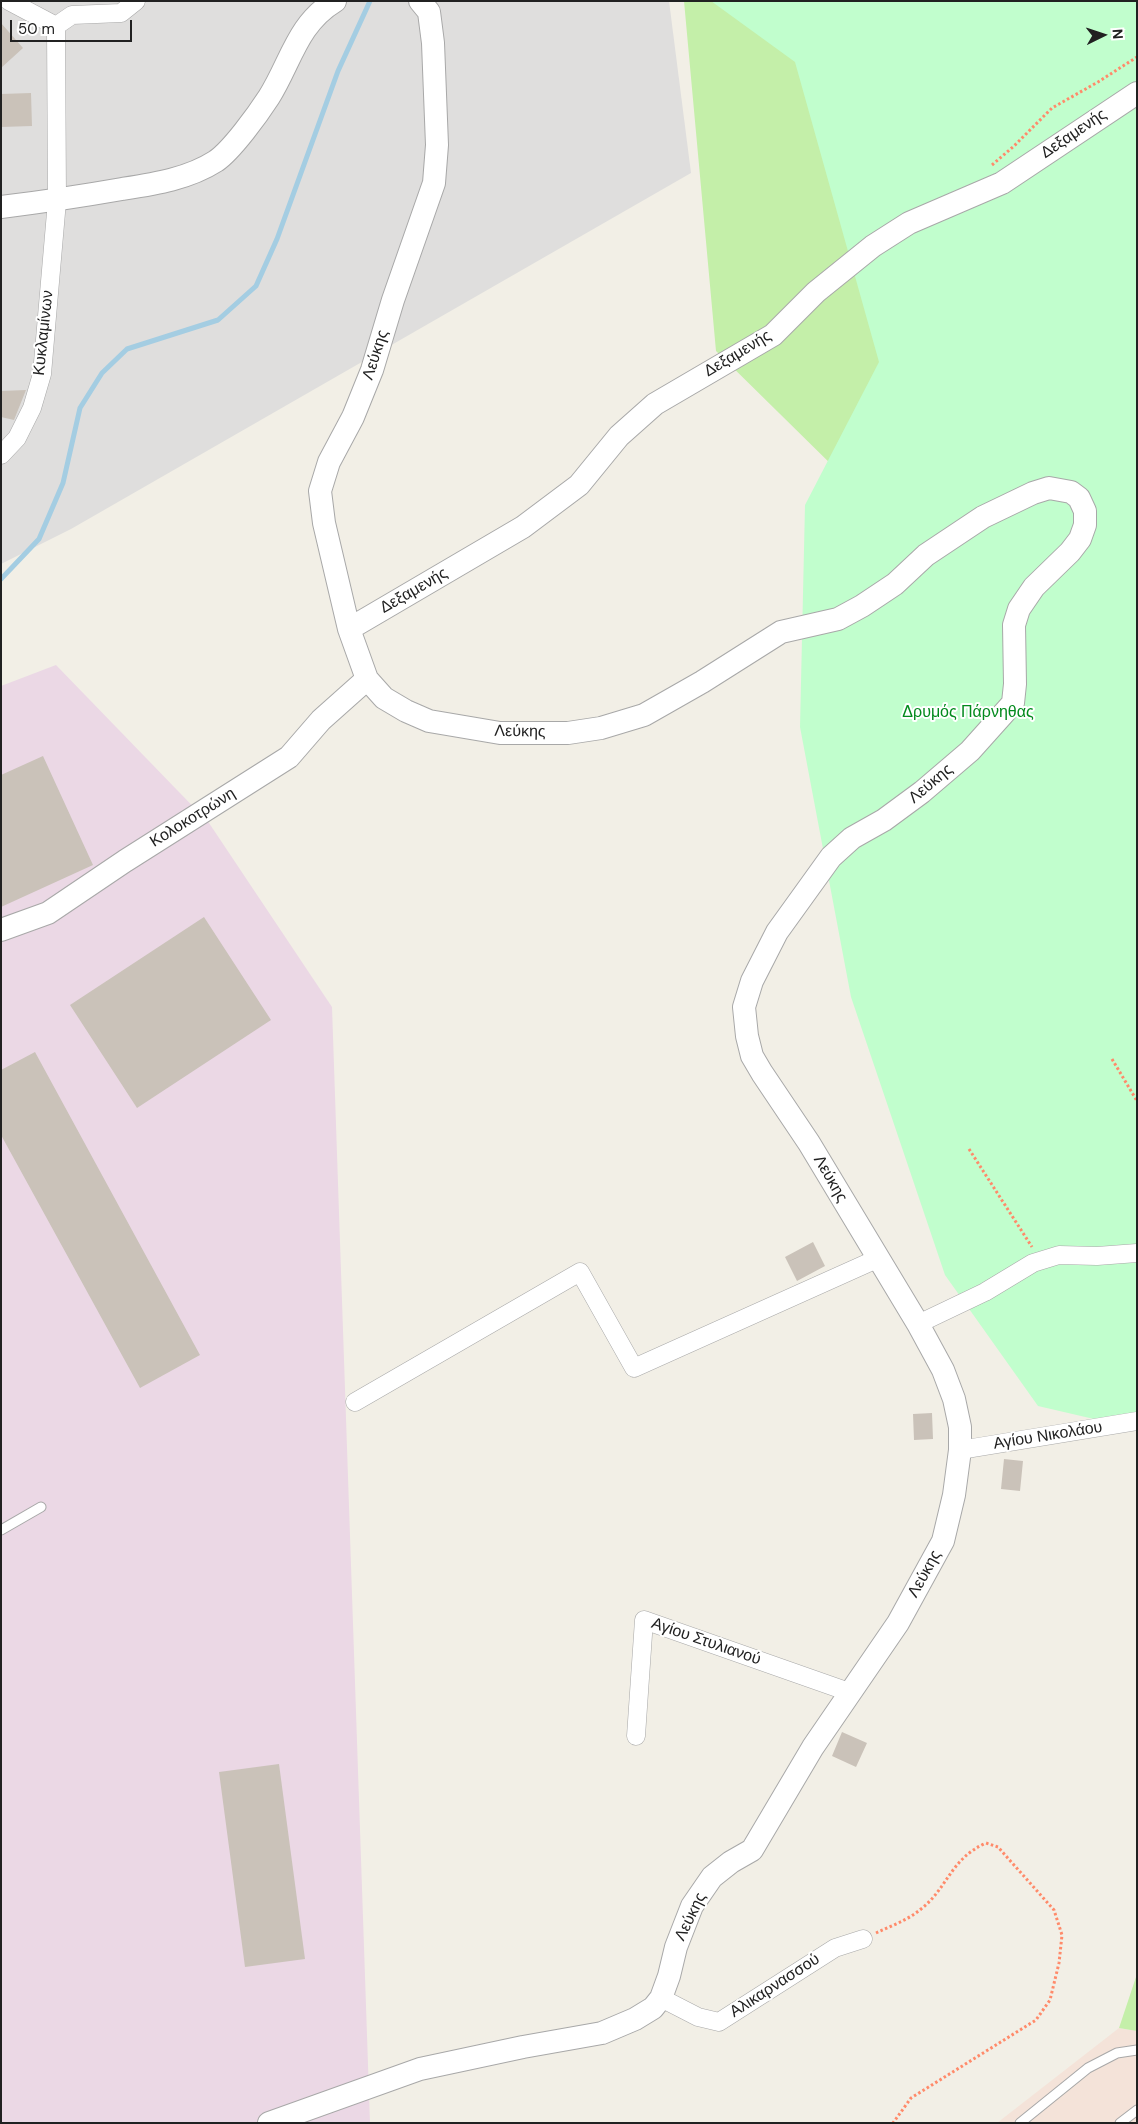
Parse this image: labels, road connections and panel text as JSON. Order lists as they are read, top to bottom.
{
  "streets": {
    "street": [
      "Δεξαμενής",
      "Κυκλαμίνων",
      "Λεύκης",
      "Κολοκοτρώνη",
      "Αγίου Νικολάου",
      "Αγίου Στυλιανού",
      "Αλικαρνασσού"
    ]
  },
  "crossings": [
    ["Δεξαμενής", "Λεύκης"],
    ["Λεύκης", "Κολοκοτρώνη"],
    ["Λεύκης", "Αγίου Νικολάου"],
    ["Λεύκης", "Αγίου Στυλιανού"],
    ["Λεύκης", "Αλικαρνασσού"]
  ],
  "parks": ["Δρυμός Πάρνηθας"],
  "scale_bar": "50 m",
  "north": "right"
}
